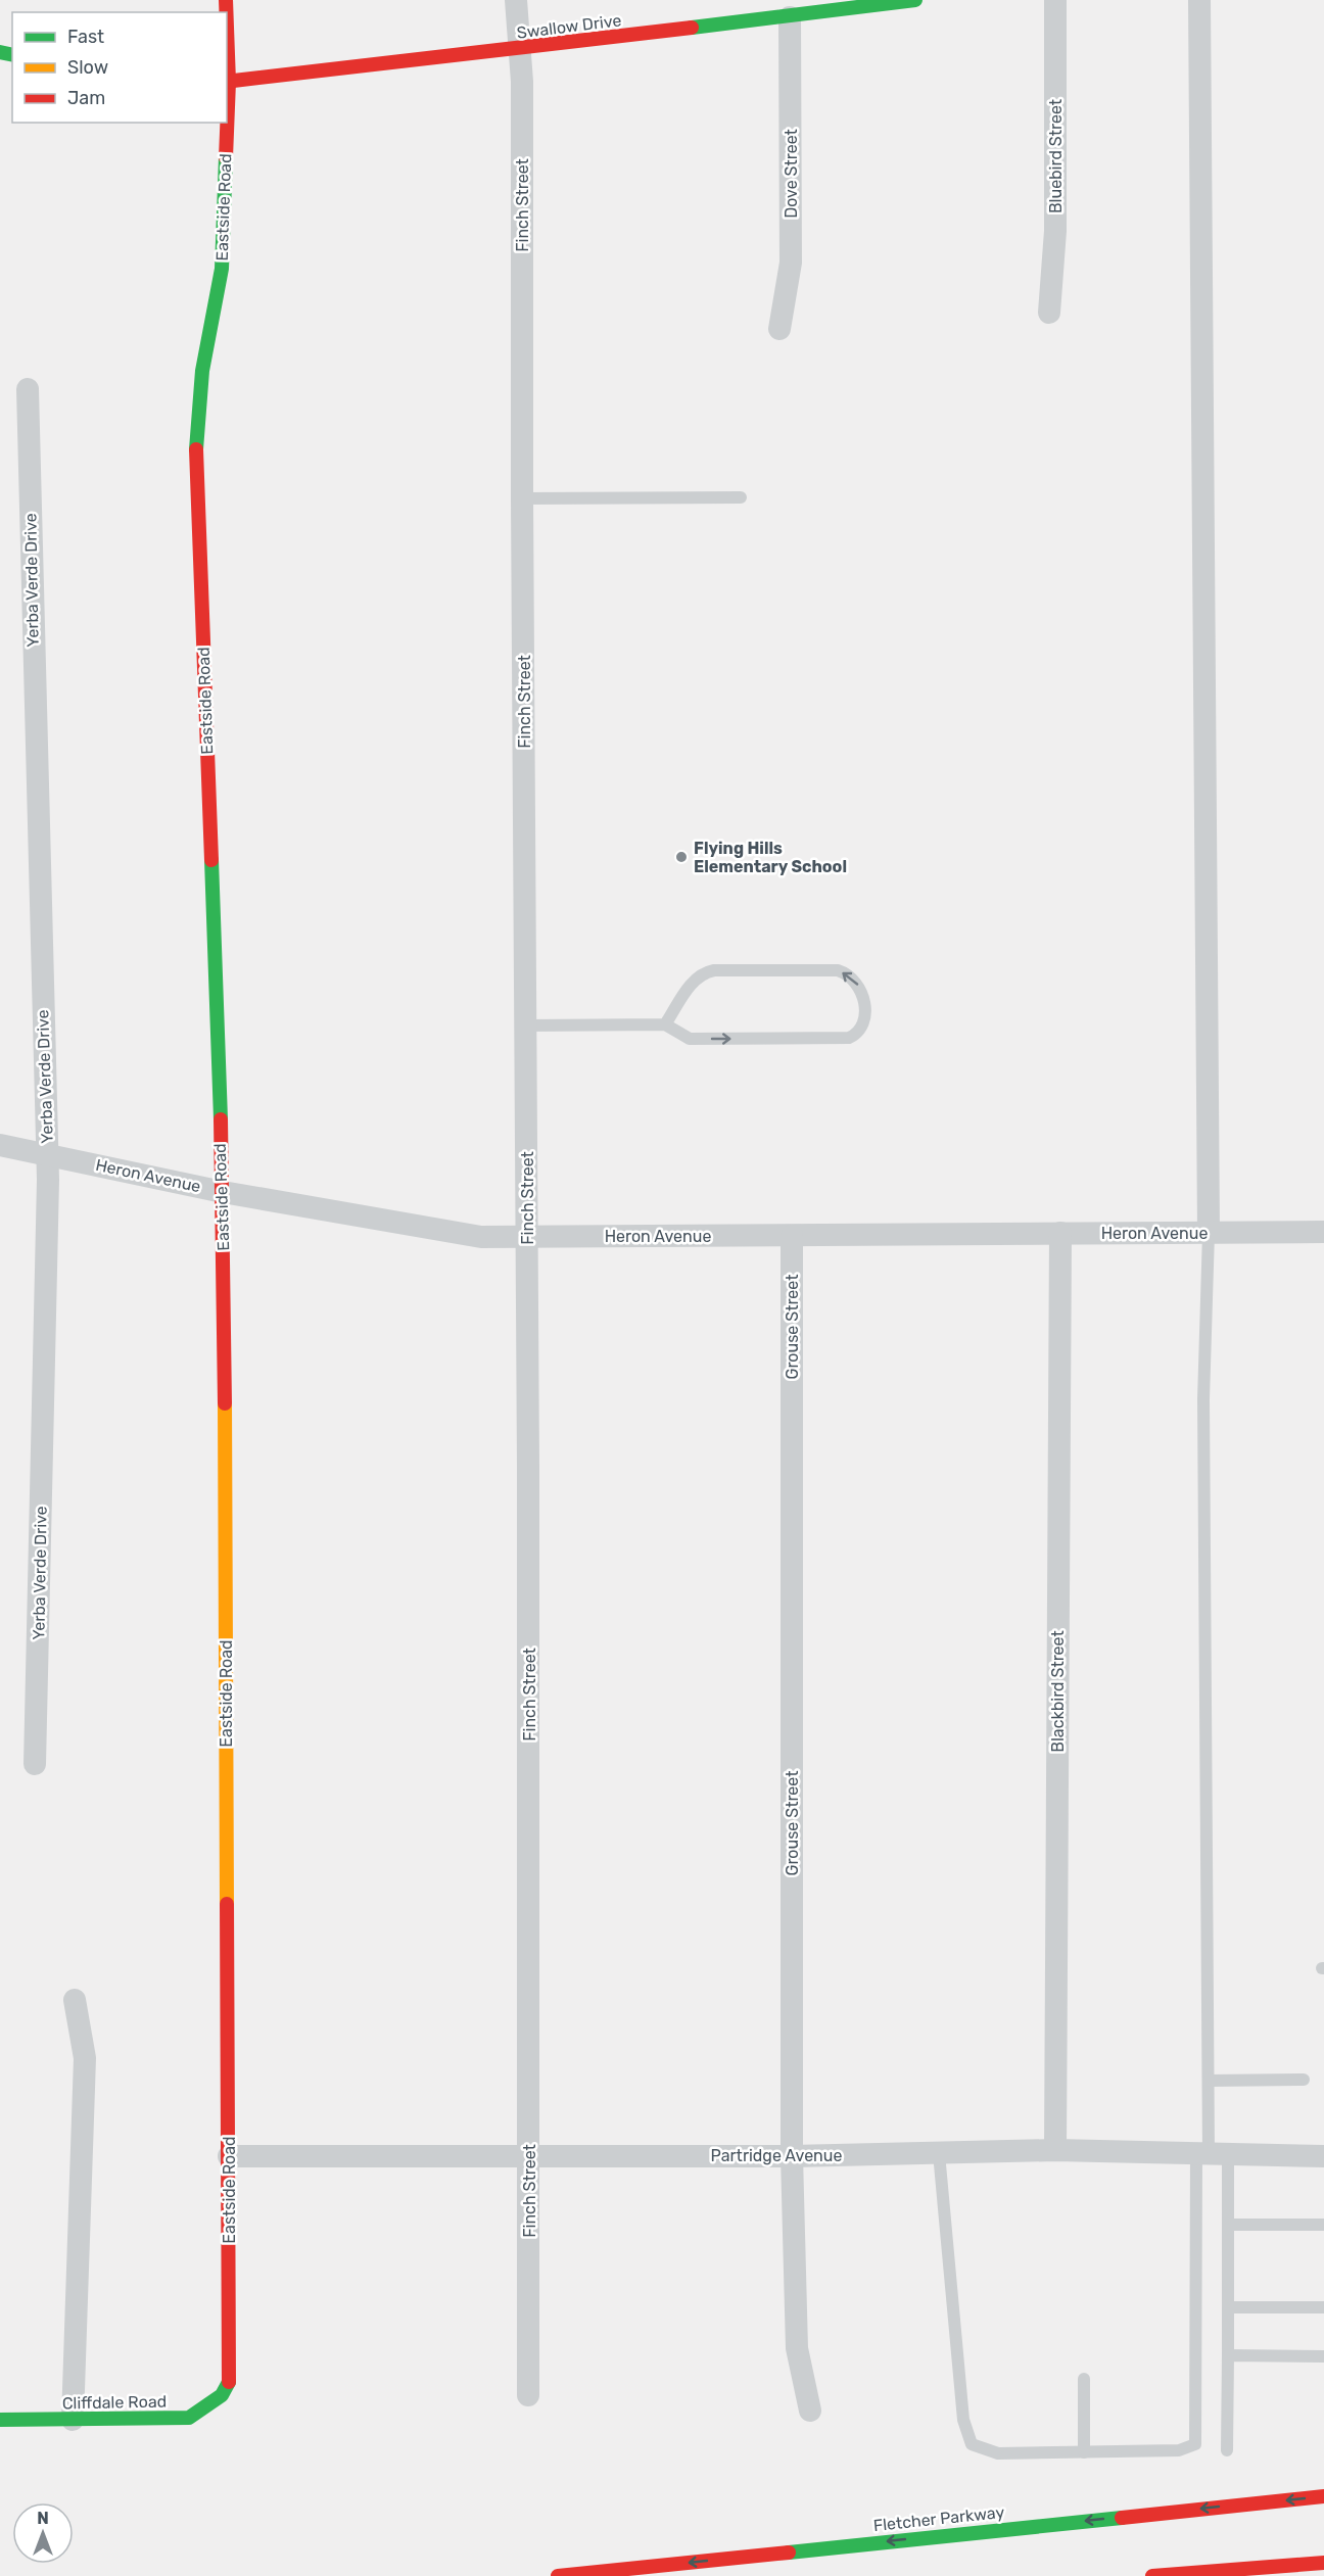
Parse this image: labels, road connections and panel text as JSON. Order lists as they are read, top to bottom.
{
  "streets": {
    "street": [
      "Swallow Drive",
      "Bluebird Street",
      "Dove Street",
      "Finch Street",
      "Eastside Road",
      "Yerba Verde Drive",
      "Heron Avenue",
      "Grouse Street",
      "Blackbird Street",
      "Partridge Avenue",
      "Cliffdale Road",
      "Fletcher Parkway"
    ]
  },
  "crossings": [
    ["Swallow Drive", "Dove Street"],
    ["Swallow Drive", "Finch Street"],
    ["Finch Street", "Heron Avenue"],
    ["Finch Street", "Partridge Avenue"],
    ["Eastside Road", "Heron Avenue"],
    ["Eastside Road", "Partridge Avenue"],
    ["Eastside Road", "Cliffdale Road"],
    ["Yerba Verde Drive", "Heron Avenue"],
    ["Heron Avenue", "Grouse Street"],
    ["Heron Avenue", "Blackbird Street"],
    ["Grouse Street", "Partridge Avenue"],
    ["Blackbird Street", "Partridge Avenue"]
  ],
  "one_way": ["Fletcher Parkway"],
  "places": ["Flying Hills Elementary School"],
  "legend": ["Fast", "Slow", "Jam"],
  "north": "top"
}
